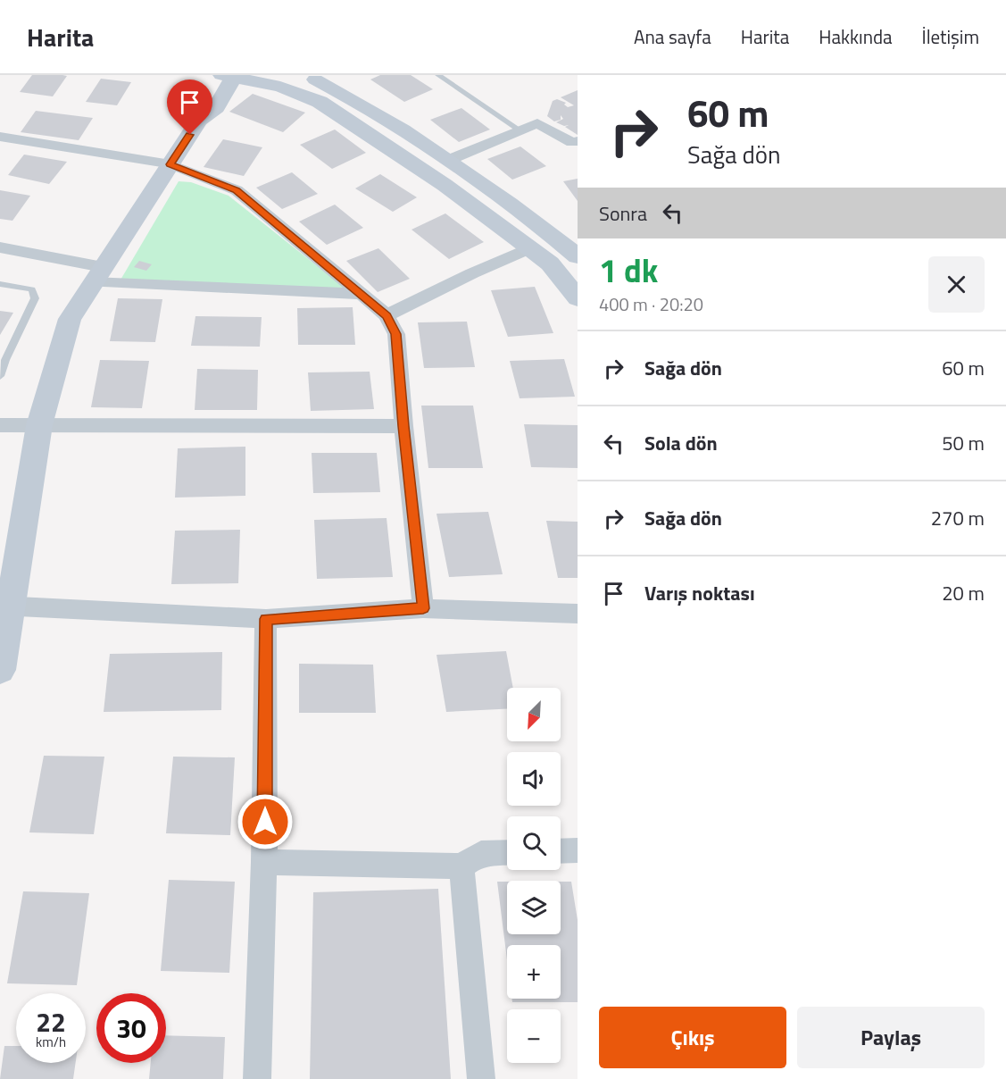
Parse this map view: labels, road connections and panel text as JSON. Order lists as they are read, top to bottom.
{
  "north": "bottom left",
  "page": {
    "header": "Harita",
    "nav": [
      "Ana sayfa",
      "Harita",
      "Hakkında",
      "İletişim"
    ],
    "turn": ["60 m", "Sağa dön"],
    "then": "Sonra",
    "heading": ["1 dk", "400 m · 20:20"],
    "list": [
      {
        "name": "Sağa dön",
        "value": "60 m"
      },
      {
        "name": "Sola dön",
        "value": "50 m"
      },
      {
        "name": "Sağa dön",
        "value": "270 m"
      },
      {
        "name": "Varış noktası",
        "value": "20 m"
      }
    ],
    "map_buttons": ["+", "−"],
    "speed": "22 km/h",
    "limit": "30",
    "buttons": ["Çıkış", "Paylaş"]
  }
}
